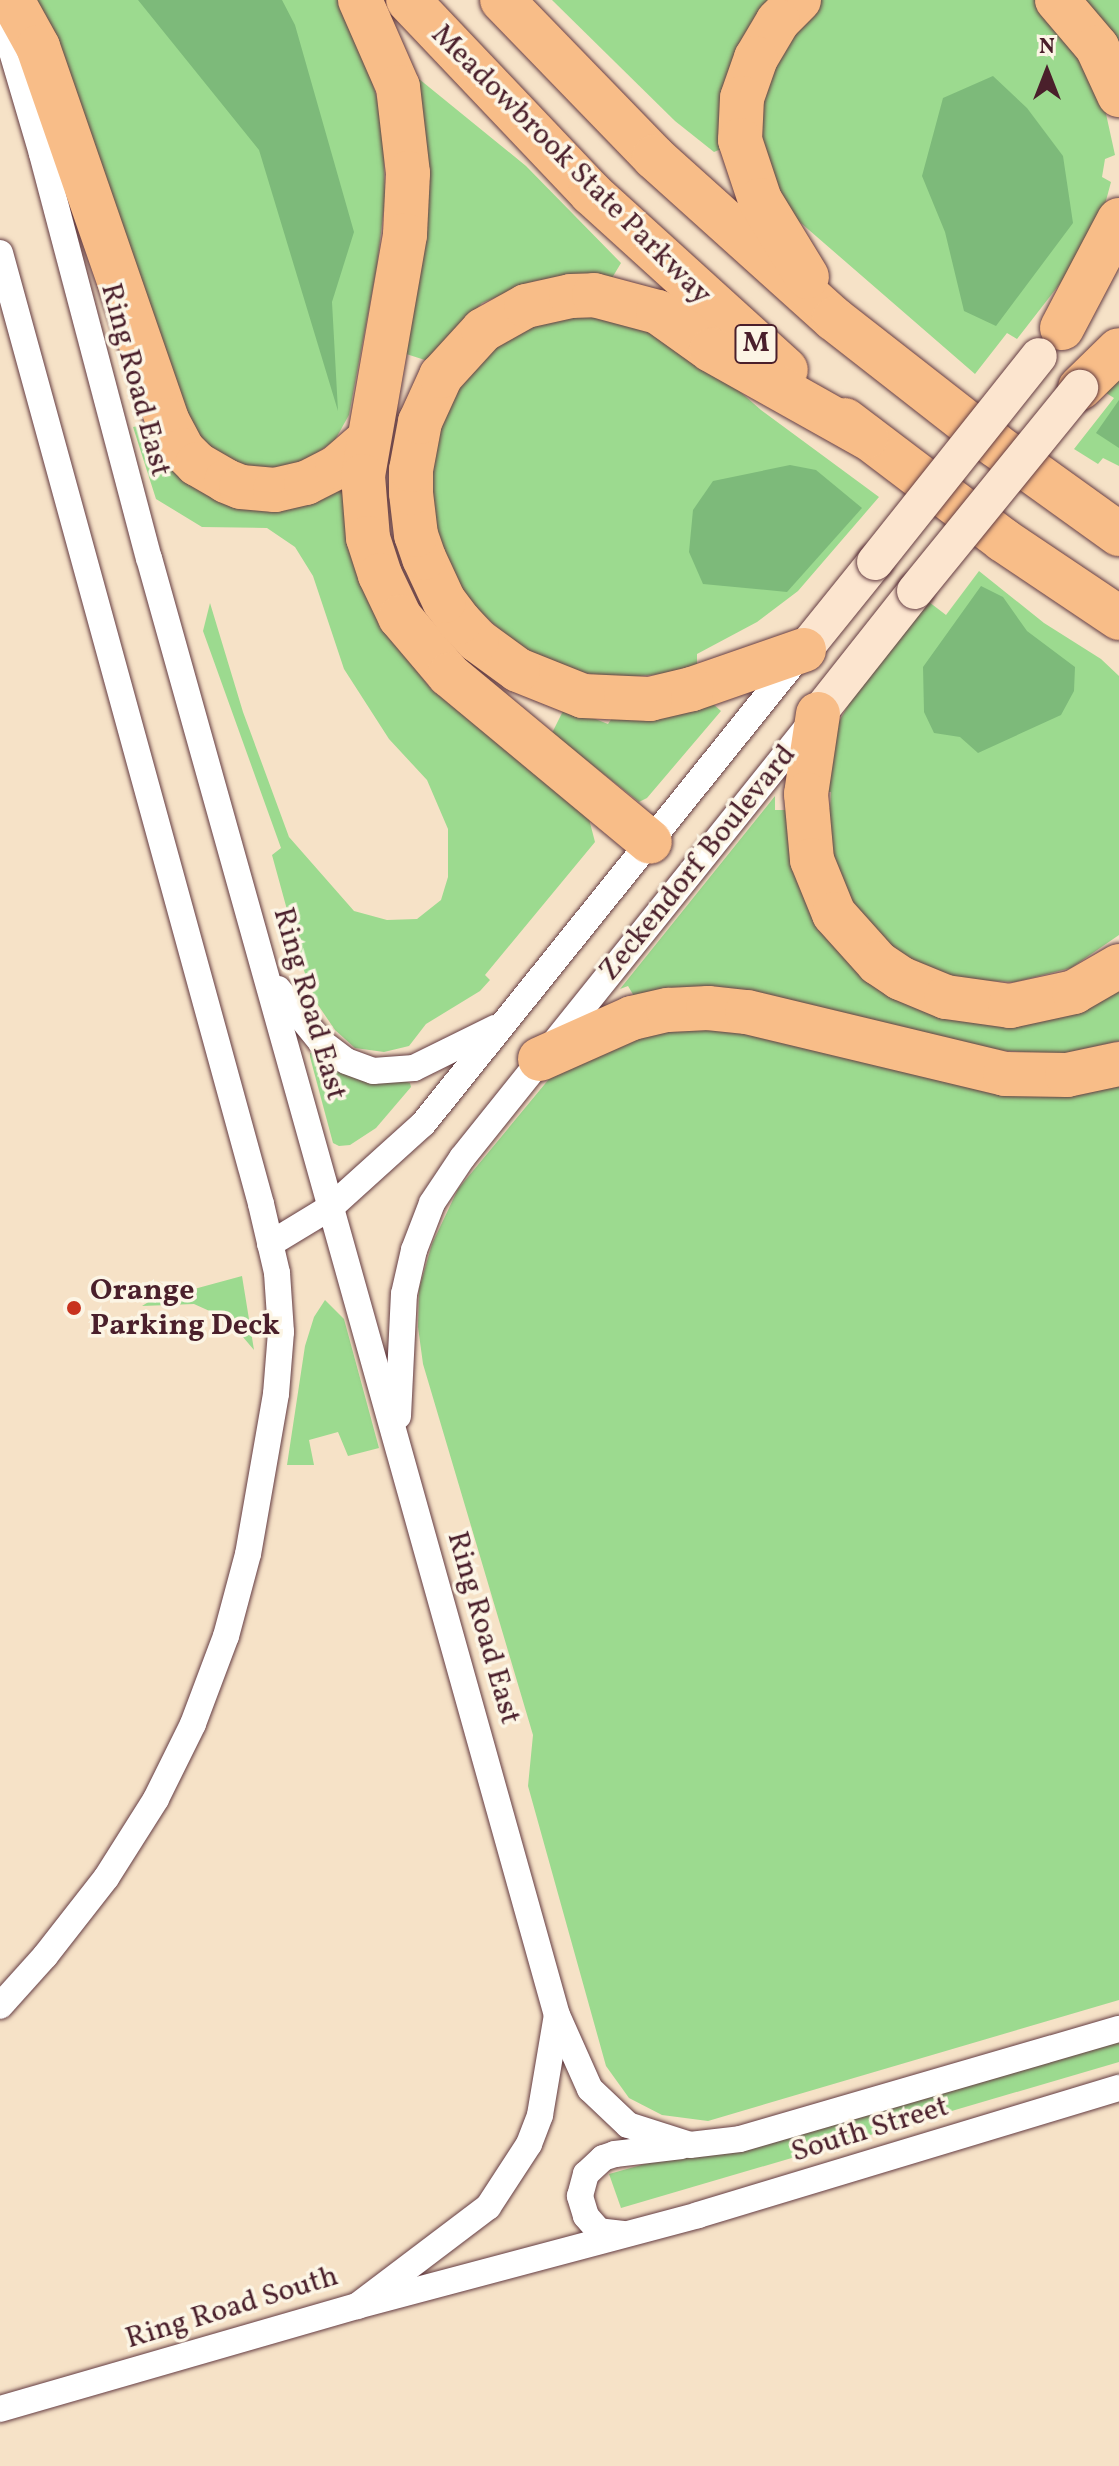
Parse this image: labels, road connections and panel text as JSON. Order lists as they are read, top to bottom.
{
  "streets": {
    "highway": ["Meadowbrook State Parkway", "M"],
    "main road": ["Zeckendorf Boulevard"],
    "street": ["Ring Road East", "South Street", "Ring Road South"]
  },
  "crossings": [
    ["Ring Road East", "Zeckendorf Boulevard"],
    ["Ring Road East", "South Street"],
    ["Ring Road East", "Ring Road South"],
    ["South Street", "Ring Road South"]
  ],
  "places": ["Orange Parking Deck"],
  "north": "top"
}
